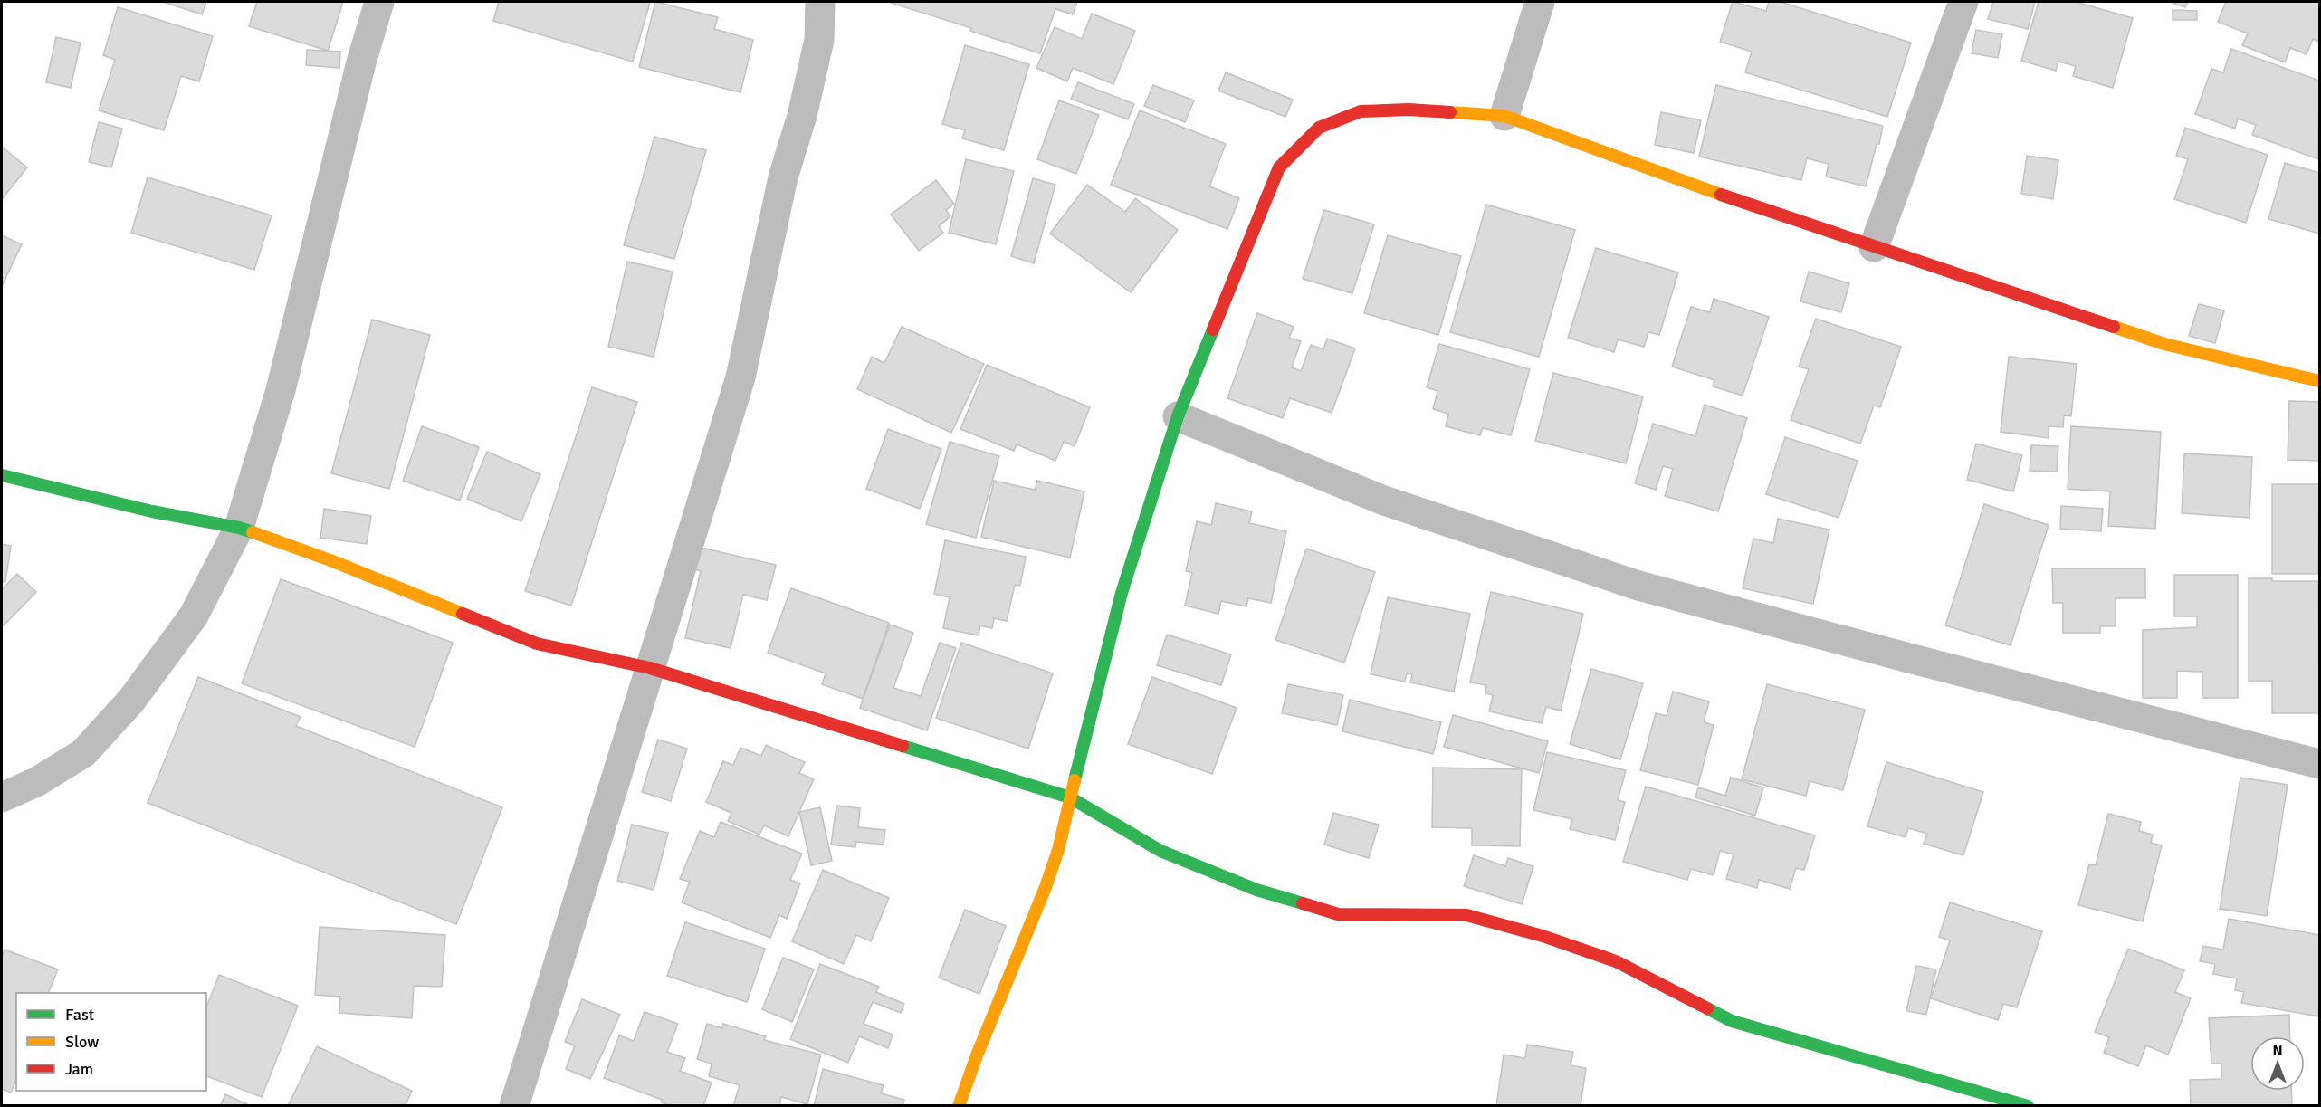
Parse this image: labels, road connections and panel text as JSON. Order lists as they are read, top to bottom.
{
  "legend": ["Fast", "Slow", "Jam"],
  "north": "top"
}
